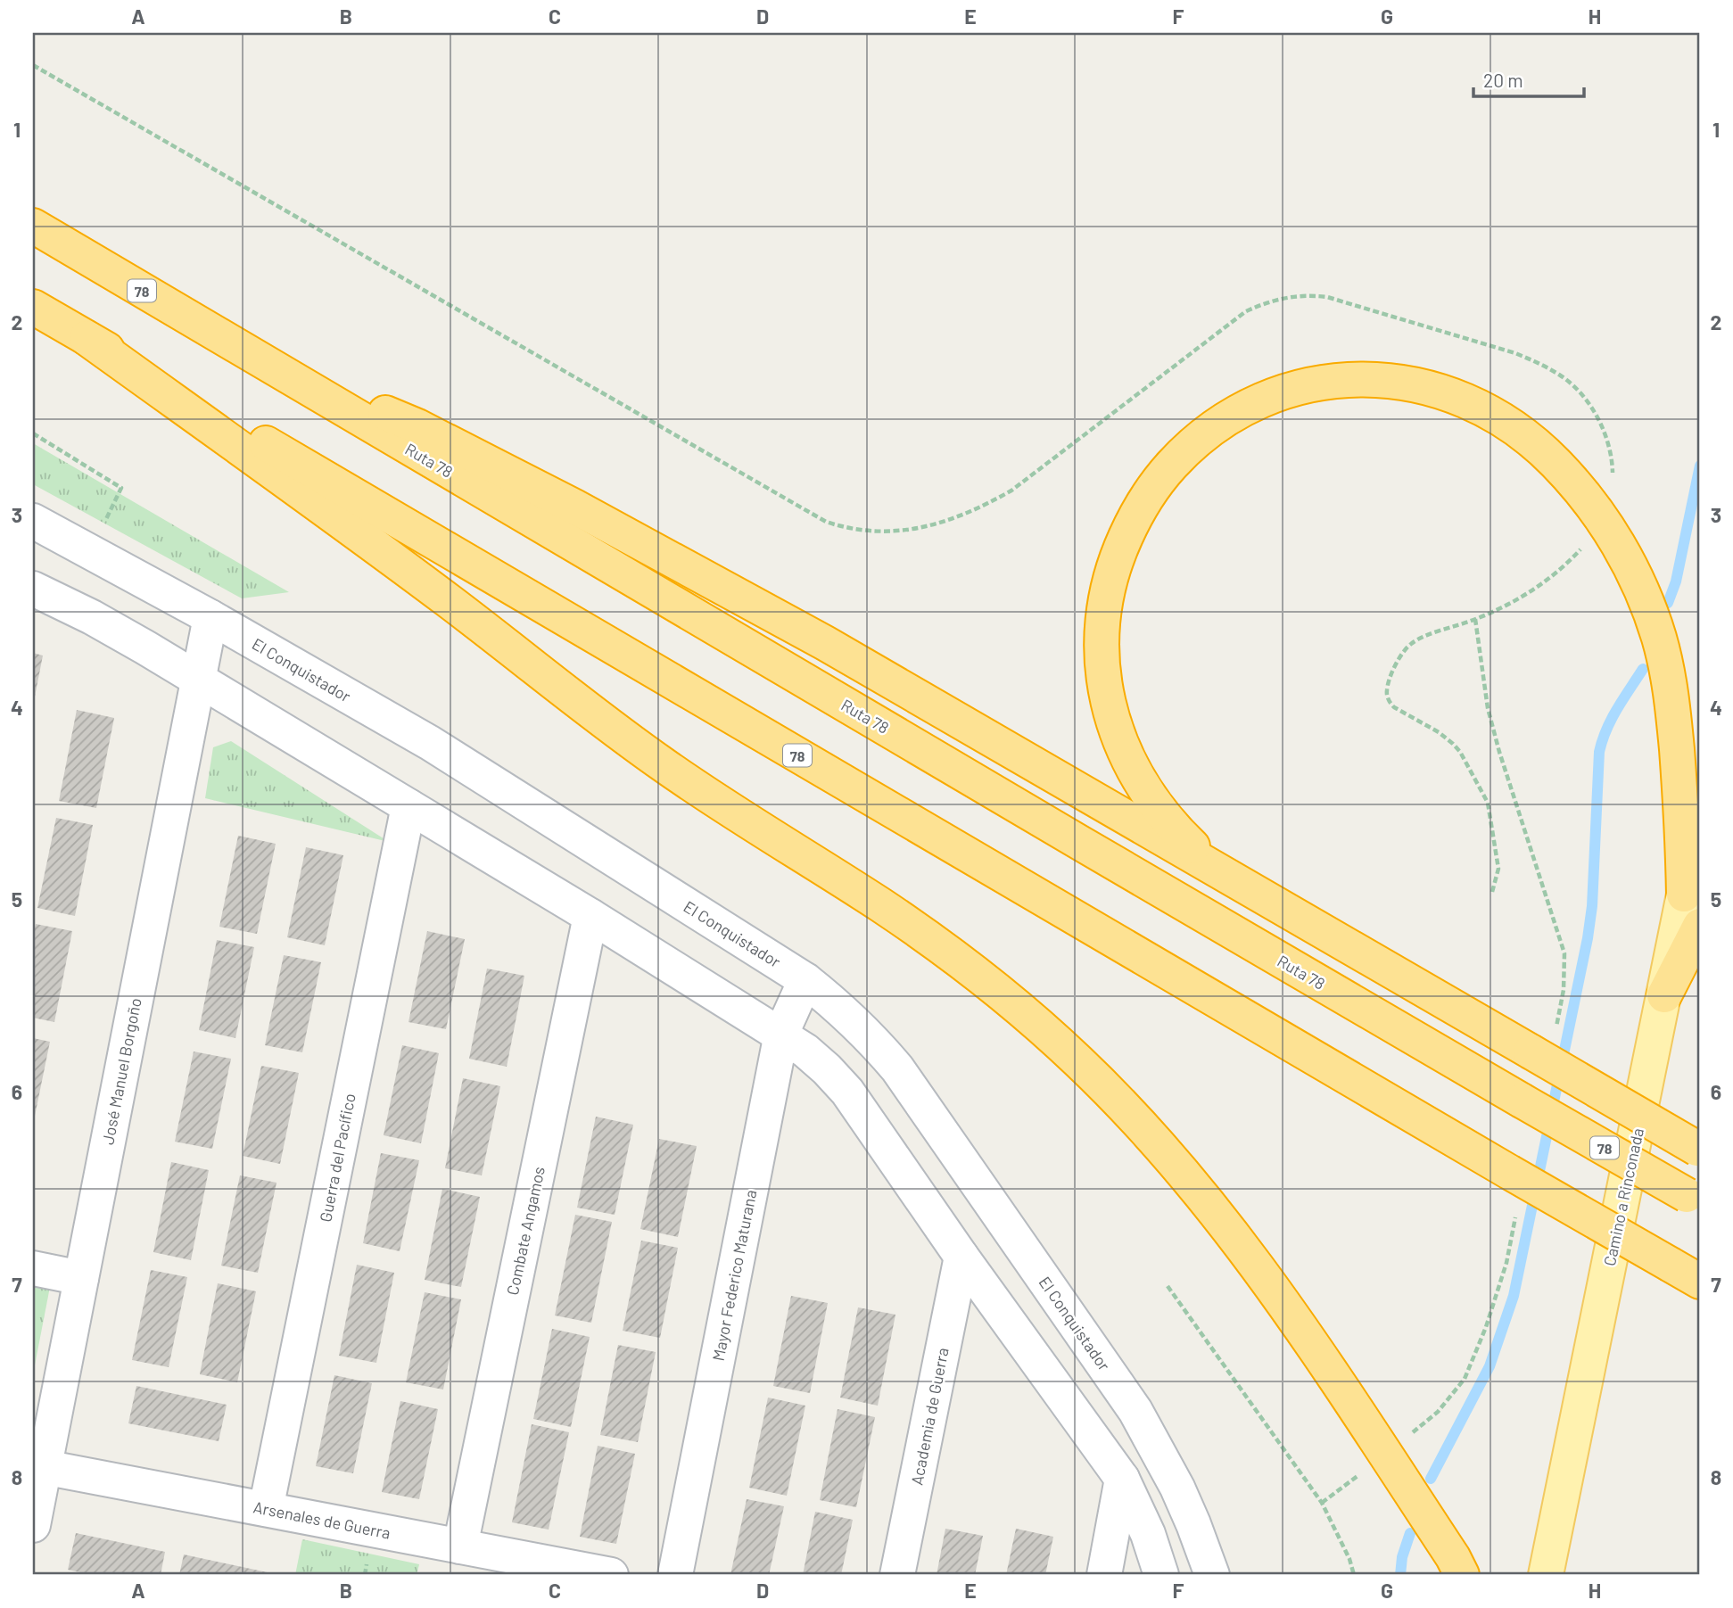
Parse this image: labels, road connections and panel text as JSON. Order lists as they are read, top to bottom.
{
  "streets": {
    "highway": ["78", "Ruta 78"],
    "main road": ["Camino a Rinconada"],
    "street": [
      "El Conquistador",
      "José Manuel Borgoño",
      "Guerra del Pacífico",
      "Combate Angamos",
      "Mayor Federico Maturana",
      "Academia de Guerra",
      "Arsenales de Guerra"
    ]
  },
  "crossings": [
    ["El Conquistador", "José Manuel Borgoño"],
    ["El Conquistador", "Mayor Federico Maturana"],
    ["José Manuel Borgoño", "Arsenales de Guerra"],
    ["Guerra del Pacífico", "Arsenales de Guerra"],
    ["Combate Angamos", "Arsenales de Guerra"]
  ],
  "scale_bar": "20 m",
  "grid": {
    "columns": [
      "A",
      "B",
      "C",
      "D",
      "E",
      "F",
      "G",
      "H"
    ],
    "rows": [
      "1",
      "2",
      "3",
      "4",
      "5",
      "6",
      "7",
      "8"
    ]
  }
}
